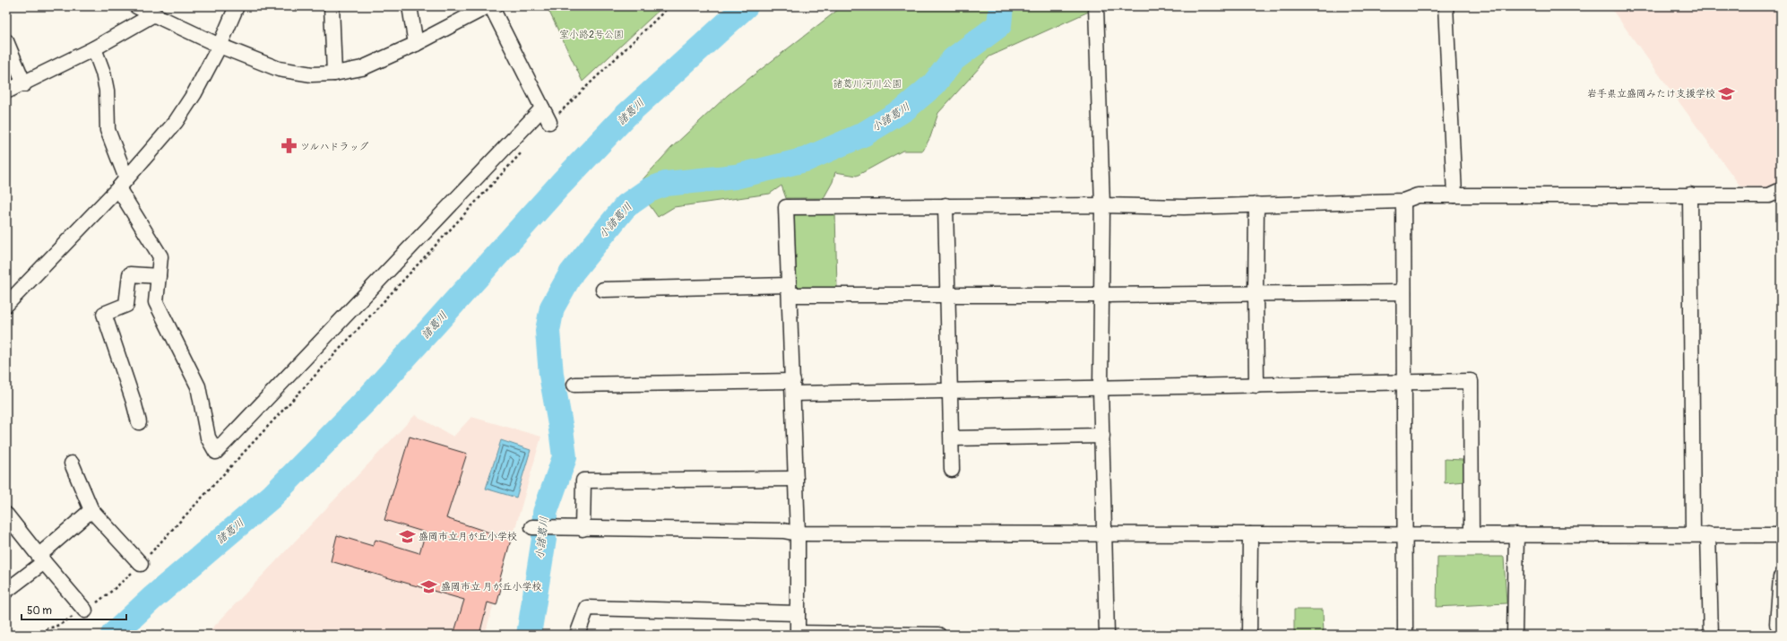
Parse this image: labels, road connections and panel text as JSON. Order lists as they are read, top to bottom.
{
  "water": ["諸葛川", "小諸葛川"],
  "parks": ["室小路2号公園", "諸葛川河川公園"],
  "places": {
    "school or university": ["岩手県立盛岡みたけ支援学校", "盛岡市立月が丘小学校", "盛岡市立 月が丘小学校"],
    "pharmacy": ["ツルハドラッグ"]
  },
  "scale_bar": "50 m"
}
